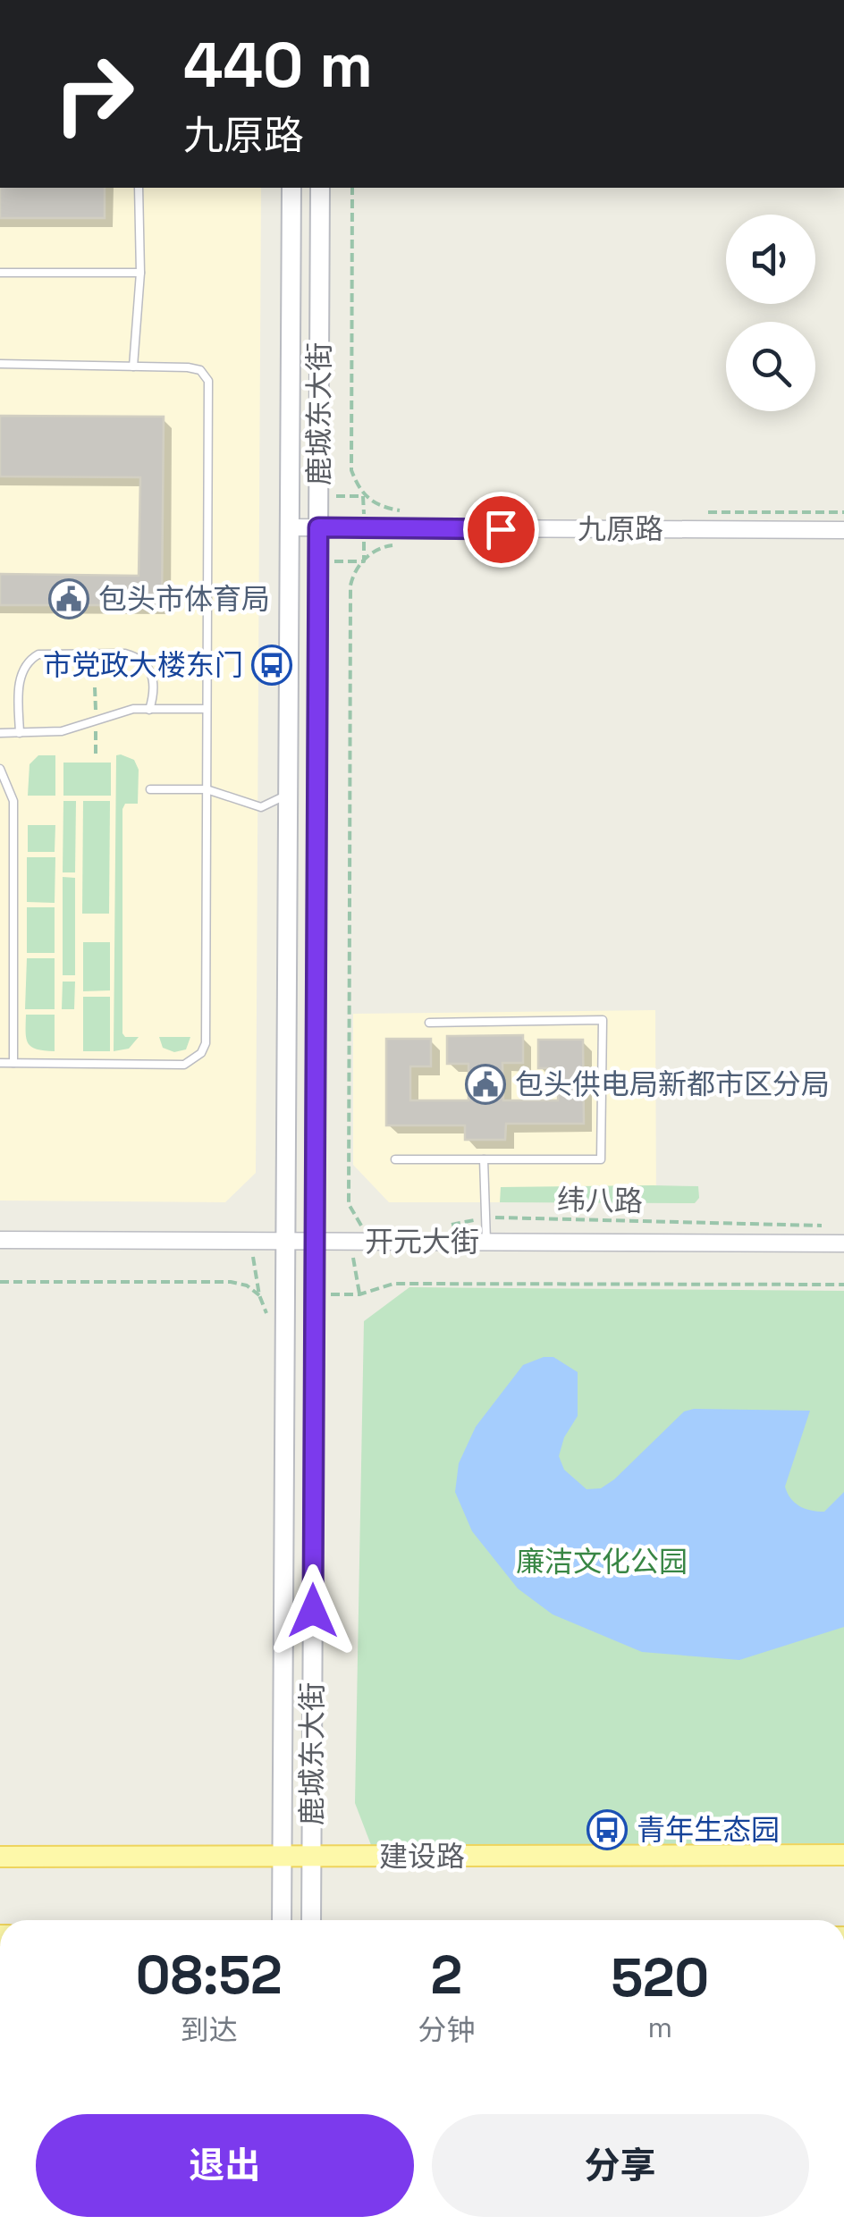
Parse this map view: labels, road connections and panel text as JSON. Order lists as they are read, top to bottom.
{
  "streets": {
    "main road": ["鹿城东大街", "建设路"],
    "street": ["九原路", "开元大街"],
    "path": ["纬八路"]
  },
  "crossings": [
    ["鹿城东大街", "九原路"],
    ["鹿城东大街", "开元大街"],
    ["鹿城东大街", "建设路"]
  ],
  "parks": ["廉洁文化公园"],
  "places": {
    "public building": ["包头市体育局", "包头供电局新都市区分局"],
    "bus stop": ["市党政大楼东门", "青年生态园"]
  },
  "page": {
    "turn": ["440 m", "九原路"],
    "eta": [
      "08:52",
      "到达",
      "2",
      "分钟",
      "520",
      "m"
    ],
    "buttons": ["退出", "分享"]
  }
}
